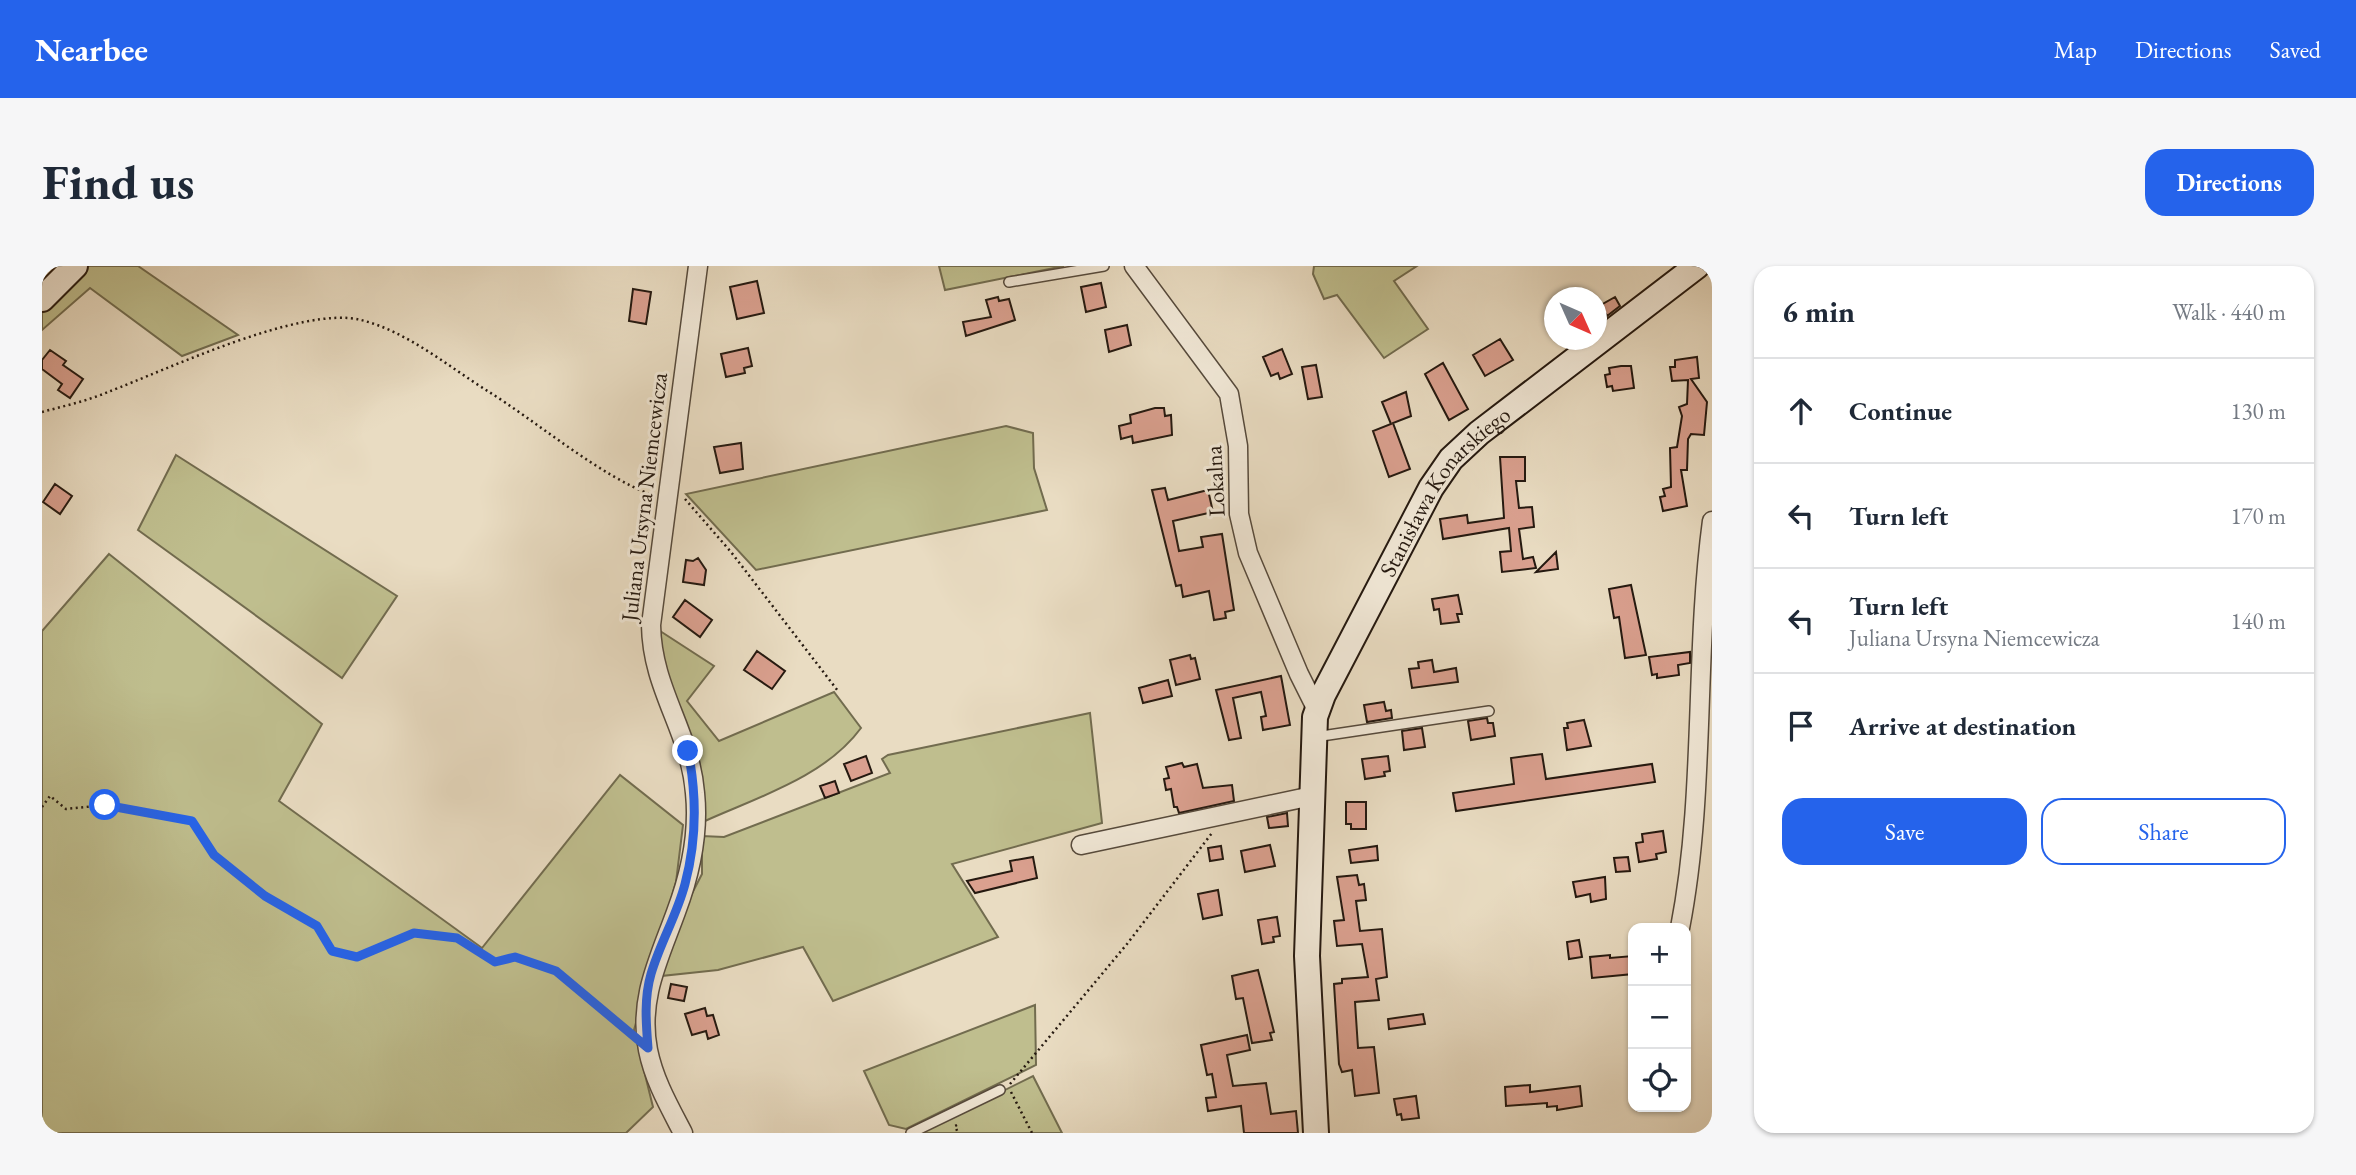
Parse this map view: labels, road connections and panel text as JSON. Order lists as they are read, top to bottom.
{
  "streets": {
    "street": ["Lokalna", "Stanisława Konarskiego", "Juliana Ursyna Niemcewicza"]
  },
  "crossings": [
    ["Lokalna", "Stanisława Konarskiego"]
  ],
  "north": "bottom right",
  "page": {
    "header": "Nearbee",
    "nav": ["Map", "Directions", "Saved"],
    "buttons": [
      "Directions",
      ["Save", "Share"]
    ],
    "title": "Find us",
    "heading": ["6 min", "Walk · 440 m"],
    "list": [
      ["Continue", "130 m"],
      ["Turn left", "170 m"],
      ["Turn left", "Juliana Ursyna Niemcewicza", "140 m"],
      "Arrive at destination"
    ],
    "map_buttons": ["+", "−"]
  }
}
